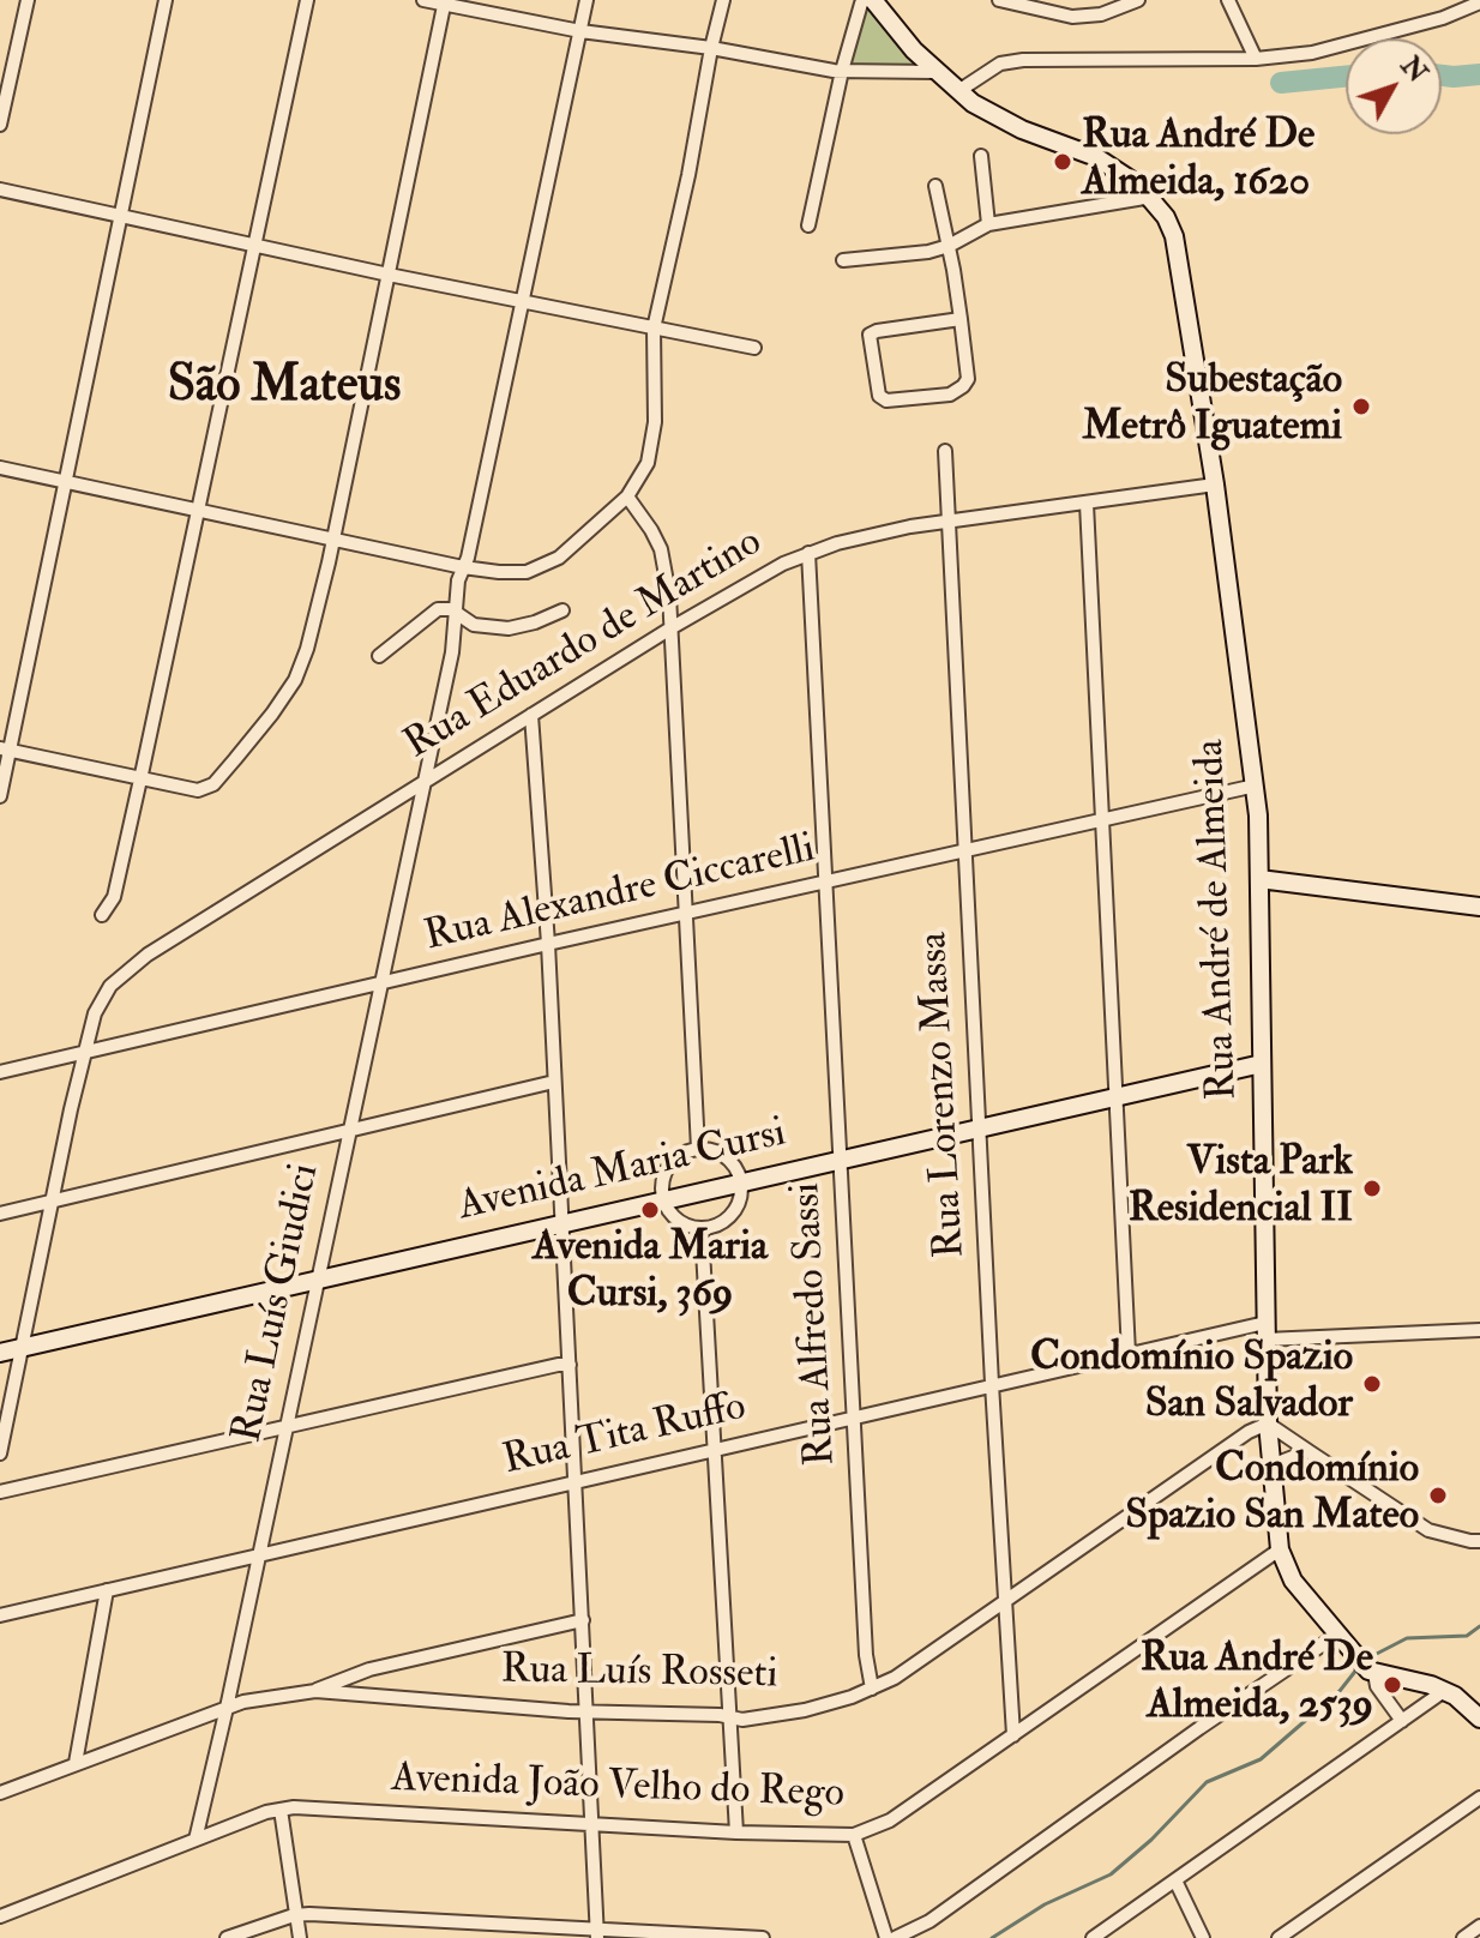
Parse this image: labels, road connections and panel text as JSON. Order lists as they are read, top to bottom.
{
  "streets": {
    "main road": ["Rua André de Almeida", "Avenida Maria Cursi"],
    "street": [
      "Rua Eduardo de Martino",
      "Rua Alexandre Ciccarelli",
      "Rua Lorenzo Massa",
      "Rua Luís Giudici",
      "Rua Alfredo Sassi",
      "Rua Tita Ruffo",
      "Rua Luís Rosseti",
      "Avenida João Velho do Rego"
    ]
  },
  "crossings": [
    ["Rua Eduardo de Martino", "Rua Alexandre Ciccarelli"],
    ["Rua Eduardo de Martino", "Rua André de Almeida"],
    ["Rua Eduardo de Martino", "Rua Lorenzo Massa"],
    ["Rua Eduardo de Martino", "Avenida Maria Cursi"],
    ["Rua Eduardo de Martino", "Rua Luís Giudici"],
    ["Rua Eduardo de Martino", "Rua Alfredo Sassi"],
    ["Rua Alexandre Ciccarelli", "Rua André de Almeida"],
    ["Rua Alexandre Ciccarelli", "Rua Lorenzo Massa"],
    ["Rua Alexandre Ciccarelli", "Rua Luís Giudici"],
    ["Rua Alexandre Ciccarelli", "Rua Alfredo Sassi"],
    ["Rua André de Almeida", "Avenida Maria Cursi"],
    ["Rua André de Almeida", "Rua Tita Ruffo"],
    ["Rua André de Almeida", "Rua Luís Rosseti"],
    ["Rua André de Almeida", "Avenida João Velho do Rego"],
    ["Rua Lorenzo Massa", "Avenida Maria Cursi"],
    ["Rua Lorenzo Massa", "Rua Tita Ruffo"],
    ["Rua Lorenzo Massa", "Rua Luís Rosseti"],
    ["Rua Lorenzo Massa", "Avenida João Velho do Rego"],
    ["Avenida Maria Cursi", "Rua Luís Giudici"],
    ["Avenida Maria Cursi", "Rua Alfredo Sassi"],
    ["Rua Luís Giudici", "Rua Tita Ruffo"],
    ["Rua Luís Giudici", "Rua Luís Rosseti"],
    ["Rua Luís Giudici", "Avenida João Velho do Rego"],
    ["Rua Alfredo Sassi", "Rua Tita Ruffo"],
    ["Rua Alfredo Sassi", "Rua Luís Rosseti"]
  ],
  "districts": ["São Mateus"],
  "places": [
    "Rua André De Almeida, 1620",
    "Subestação Metrô Iguatemi",
    "Vista Park Residencial II",
    "Avenida Maria Cursi, 369",
    "Condomínio Spazio San Salvador",
    "Condomínio Spazio San Mateo",
    "Rua André De Almeida, 2539"
  ],
  "north": "top right"
}
